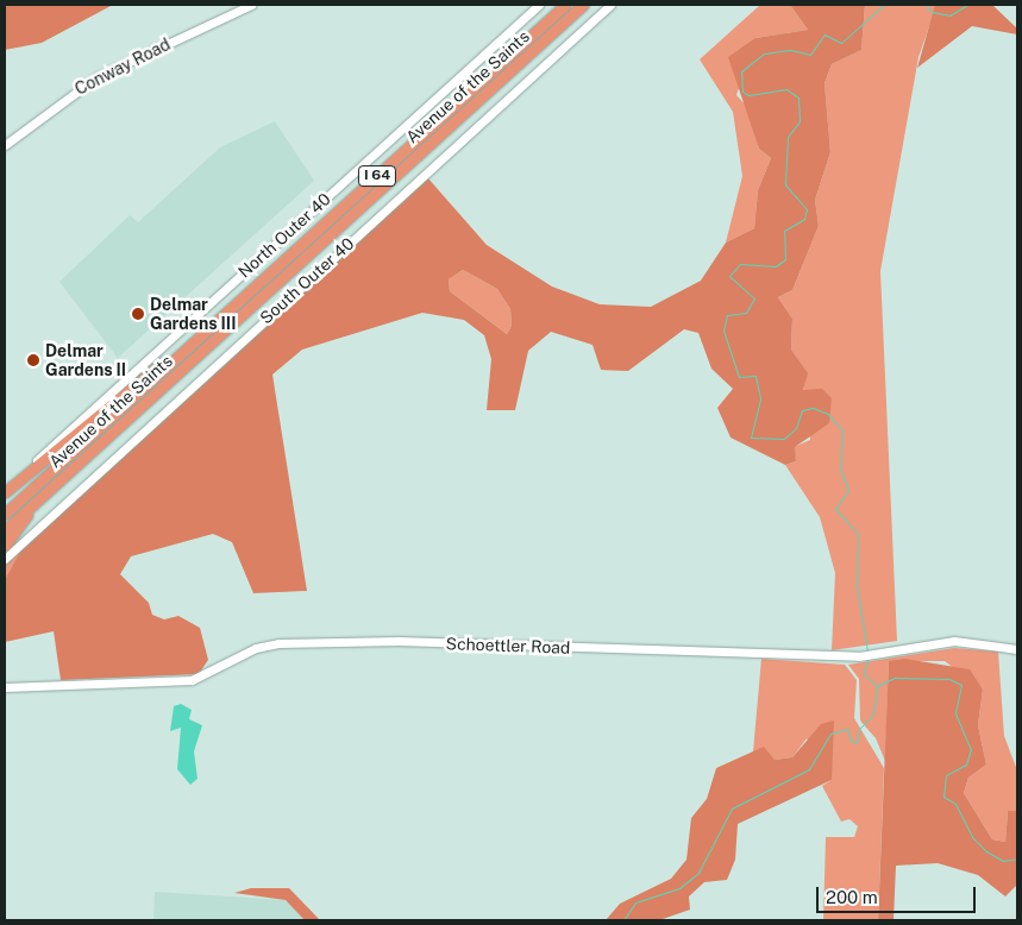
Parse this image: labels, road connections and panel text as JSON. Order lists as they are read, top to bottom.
{
  "streets": {
    "highway": ["Avenue of the Saints", "I 64"],
    "street": [
      "Conway Road",
      "North Outer 40",
      "South Outer 40",
      "Schoettler Road"
    ]
  },
  "places": ["Delmar Gardens III", "Delmar Gardens II"],
  "scale_bar": "200 m"
}
